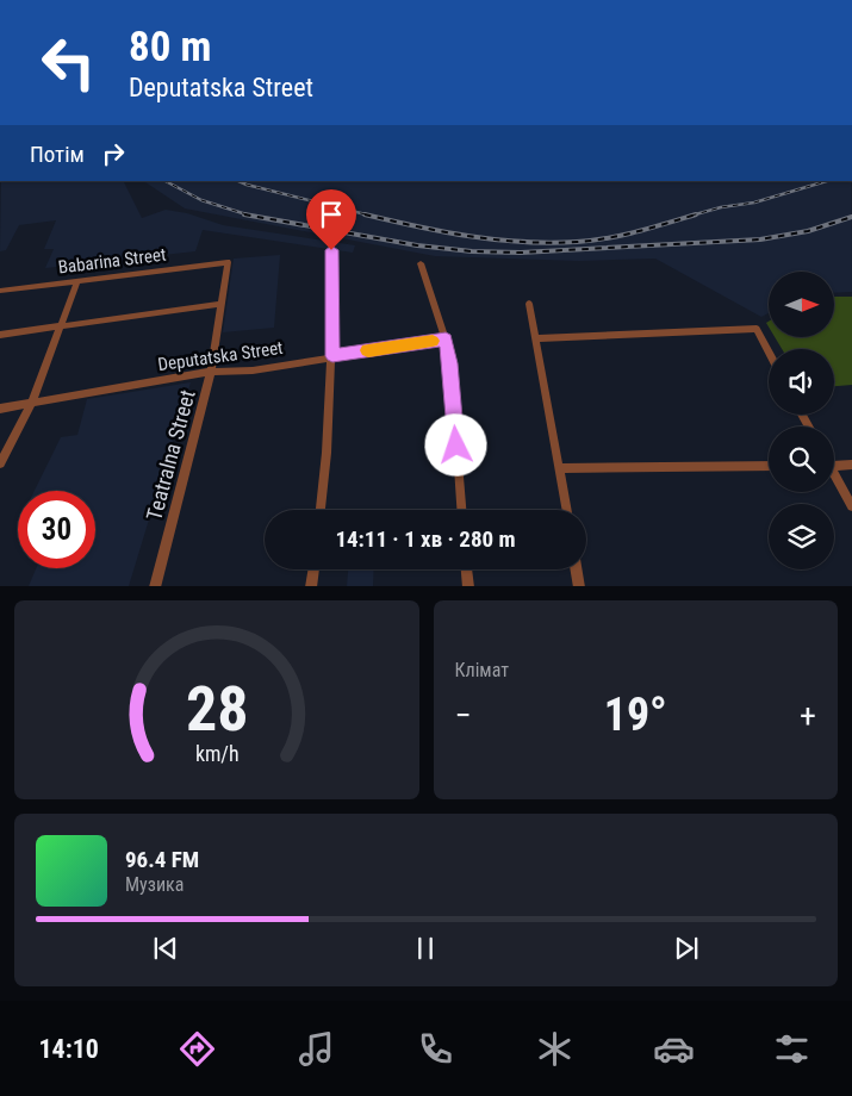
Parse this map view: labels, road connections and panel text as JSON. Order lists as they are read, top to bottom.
{
  "streets": {
    "street": ["Babarina Street", "Deputatska Street", "Teatralna Street"]
  },
  "crossings": [
    ["Babarina Street", "Teatralna Street"],
    ["Deputatska Street", "Teatralna Street"]
  ],
  "north": "right",
  "page": {
    "turn": ["80 m", "Deputatska Street"],
    "then": "Потім",
    "limit": "30",
    "trip": "14:11 · 1 хв · 280 m",
    "tile": "Клімат",
    "heat": ["−", "19°", "+"],
    "song": ["96.4 FM", "Музика"],
    "tabs": "14:10",
    "gauge": ["28", "km/h"]
  }
}
